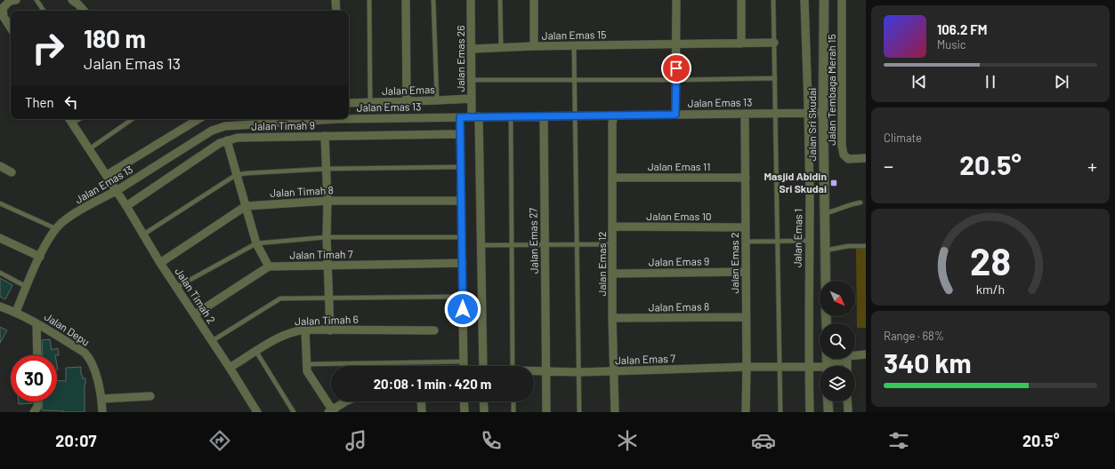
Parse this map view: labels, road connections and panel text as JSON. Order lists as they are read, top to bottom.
{
  "streets": {
    "street": [
      "Jalan Emas 15",
      "Jalan Emas 26",
      "Jalan Tembaga Merah 15",
      "Jalan Emas",
      "Jalan Emas 13",
      "Jalan Sri Skudai",
      "Jalan Timah 9",
      "Jalan Emas 11",
      "Jalan Timah 8",
      "Jalan Emas 10",
      "Jalan Emas 1",
      "Jalan Emas 27",
      "Jalan Timah 7",
      "Jalan Emas 9",
      "Jalan Emas 2",
      "Jalan Emas 12",
      "Jalan Timah 2",
      "Jalan Emas 8",
      "Jalan Timah 6",
      "Jalan Depu",
      "Jalan Emas 7"
    ]
  },
  "crossings": [
    ["Jalan Emas 15", "Jalan Emas 26"],
    ["Jalan Emas 26", "Jalan Emas"],
    ["Jalan Emas 26", "Jalan Emas 13"],
    ["Jalan Emas 13", "Jalan Sri Skudai"],
    ["Jalan Emas 13", "Jalan Emas 1"],
    ["Jalan Emas 13", "Jalan Emas 27"],
    ["Jalan Emas 13", "Jalan Emas 2"],
    ["Jalan Emas 13", "Jalan Emas 12"],
    ["Jalan Emas 13", "Jalan Timah 2"],
    ["Jalan Emas 13", "Jalan Depu"],
    ["Jalan Timah 9", "Jalan Timah 2"],
    ["Jalan Emas 11", "Jalan Emas 2"],
    ["Jalan Emas 11", "Jalan Emas 12"],
    ["Jalan Timah 8", "Jalan Timah 2"],
    ["Jalan Emas 10", "Jalan Emas 2"],
    ["Jalan Emas 10", "Jalan Emas 12"],
    ["Jalan Emas 1", "Jalan Emas 7"],
    ["Jalan Emas 27", "Jalan Emas 7"],
    ["Jalan Emas 9", "Jalan Emas 2"],
    ["Jalan Emas 9", "Jalan Emas 12"],
    ["Jalan Emas 2", "Jalan Emas 8"],
    ["Jalan Emas 2", "Jalan Emas 7"],
    ["Jalan Emas 12", "Jalan Emas 8"],
    ["Jalan Emas 12", "Jalan Emas 7"],
    ["Jalan Timah 2", "Jalan Timah 6"]
  ],
  "places": {
    "transit": ["Masjid Abidin Sri Skudai"]
  },
  "north": "bottom right",
  "page": {
    "turn": ["180 m", "Jalan Emas 13"],
    "song": ["106.2 FM", "Music"],
    "then": "Then",
    "tile": [
      "Climate",
      ["Range · 68%", "340 km"]
    ],
    "heat": ["−", "20.5°", "+"],
    "limit": "30",
    "trip": "20:08 · 1 min · 420 m",
    "tabs": ["20:07", "20.5°"],
    "gauge": ["28", "km/h"]
  }
}
